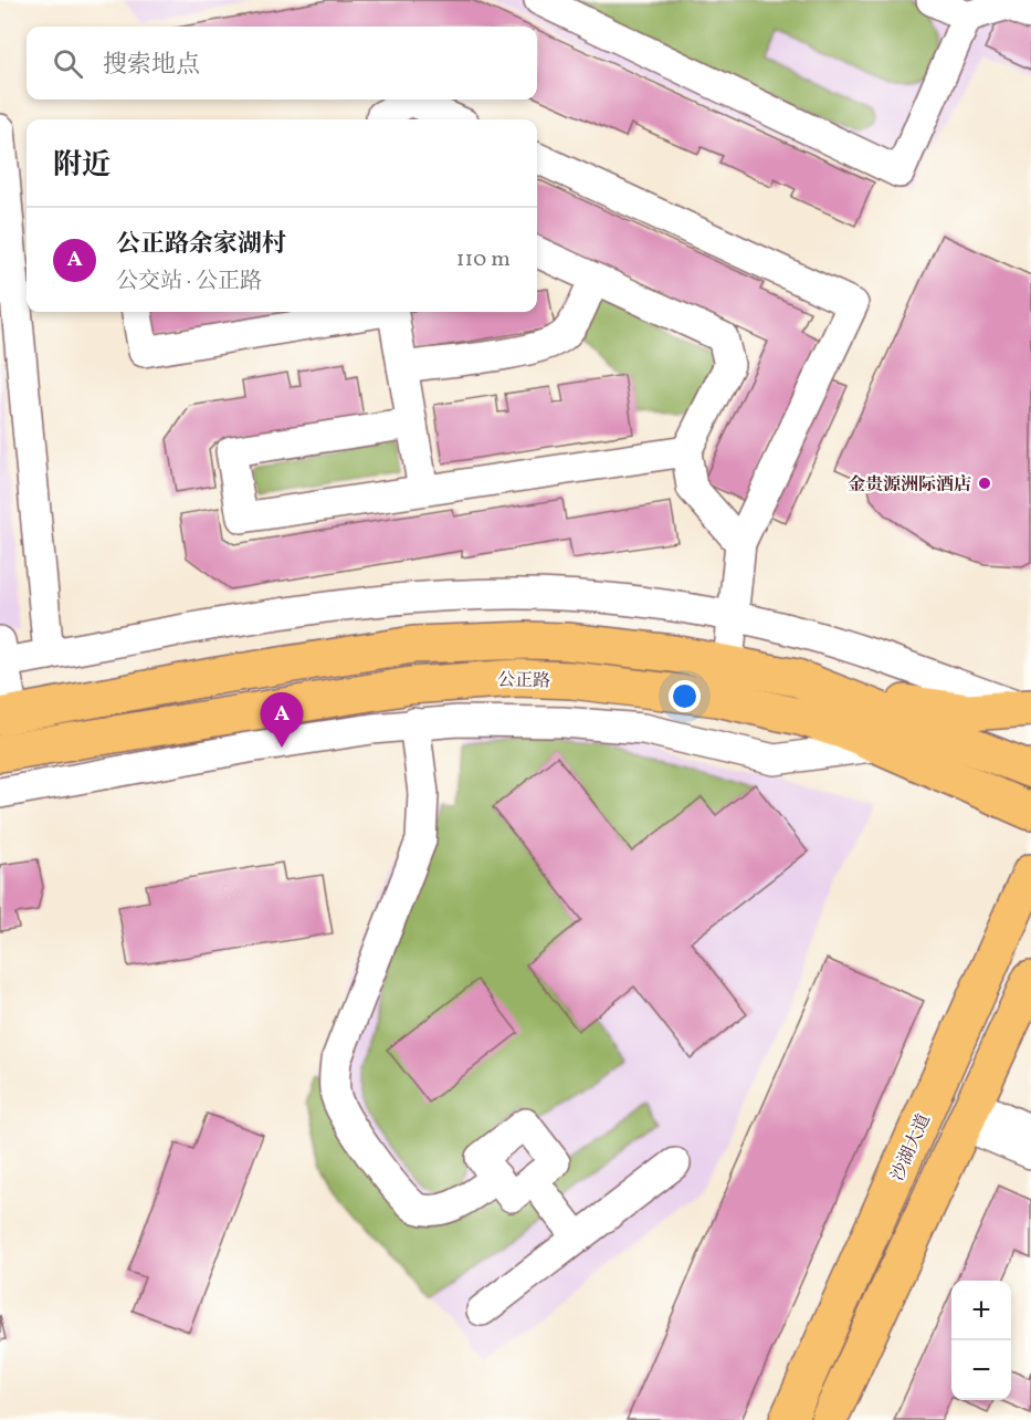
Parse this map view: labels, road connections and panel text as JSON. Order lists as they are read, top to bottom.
{
  "streets": {
    "main road": ["公正路", "沙湖大道"]
  },
  "places": ["金贵源洲际酒店"],
  "page": {
    "search": "搜索地点",
    "heading": "附近",
    "list": [
      {
        "mark": "A",
        "name": "公正路余家湖村",
        "note": "公交站 · 公正路",
        "value": "110 m"
      }
    ],
    "pins": "A",
    "map_buttons": ["+", "−"]
  }
}
